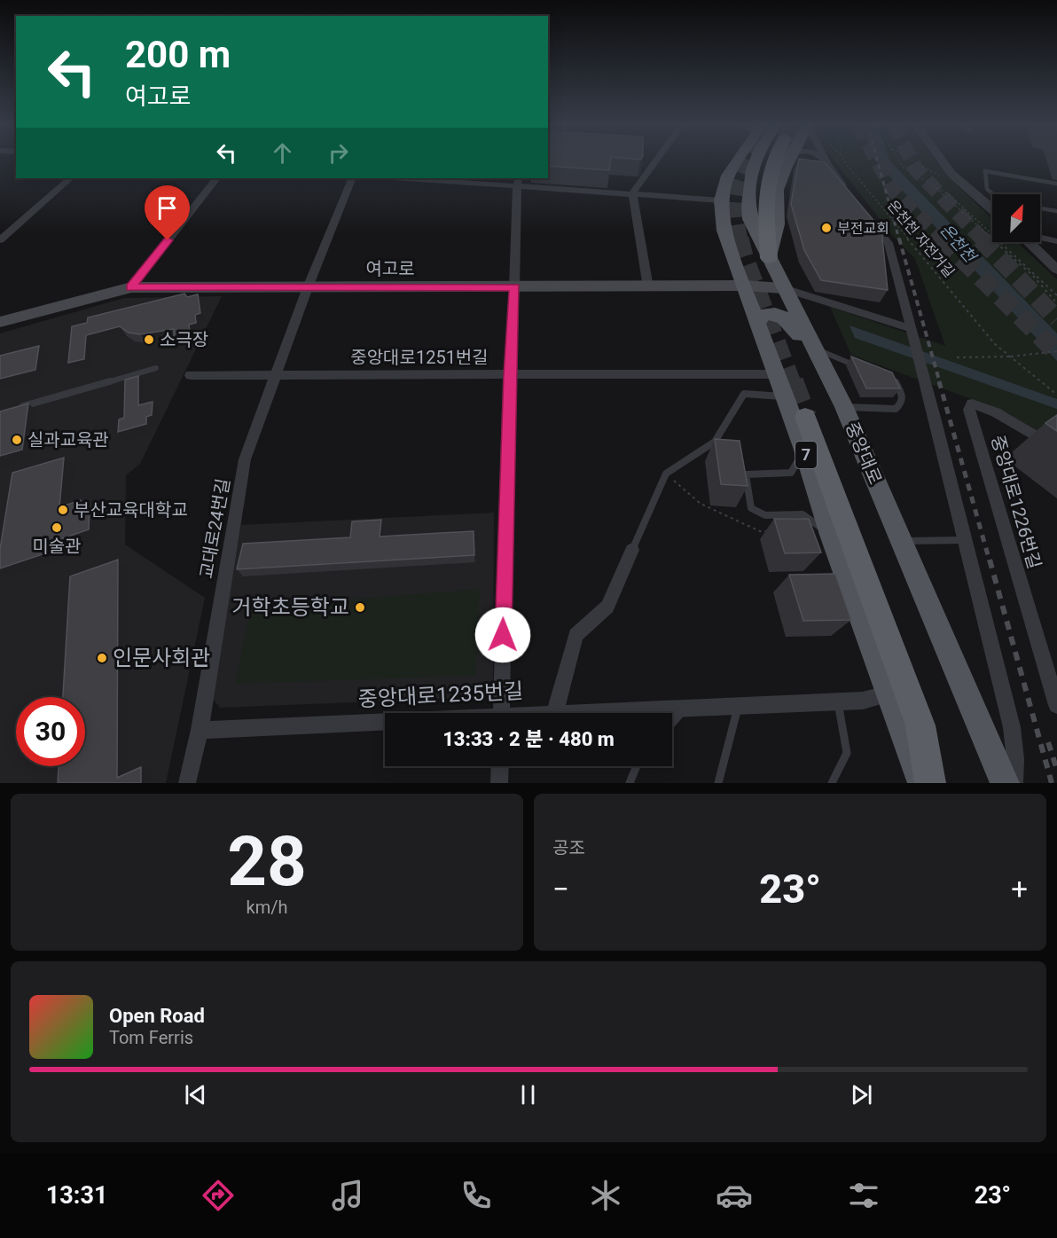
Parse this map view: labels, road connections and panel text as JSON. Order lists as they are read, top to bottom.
{
  "streets": {
    "main road": ["여고로", "중앙대로", "7"],
    "street": [
      "중앙대로1251번길",
      "중앙대로1226번길",
      "교대로24번길",
      "중앙대로1235번길"
    ],
    "path": ["온천천 자전거길"]
  },
  "crossings": [
    ["여고로", "중앙대로"],
    ["여고로", "7"],
    ["여고로", "교대로24번길"],
    ["중앙대로1251번길", "7"],
    ["중앙대로1251번길", "교대로24번길"],
    ["7", "중앙대로1235번길"],
    ["교대로24번길", "중앙대로1235번길"]
  ],
  "water": ["온천천"],
  "places": [
    "부전교회",
    "소극장",
    "실과교육관",
    "부산교육대학교",
    "미술관",
    "거학초등학교",
    "인문사회관"
  ],
  "north": "top right",
  "page": {
    "turn": ["200 m", "여고로"],
    "limit": "30",
    "trip": "13:33 · 2 분 · 480 m",
    "tile": [
      ["28", "km/h"],
      "공조"
    ],
    "heat": ["−", "23°", "+"],
    "song": ["Open Road", "Tom Ferris"],
    "tabs": ["13:31", "23°"]
  }
}
